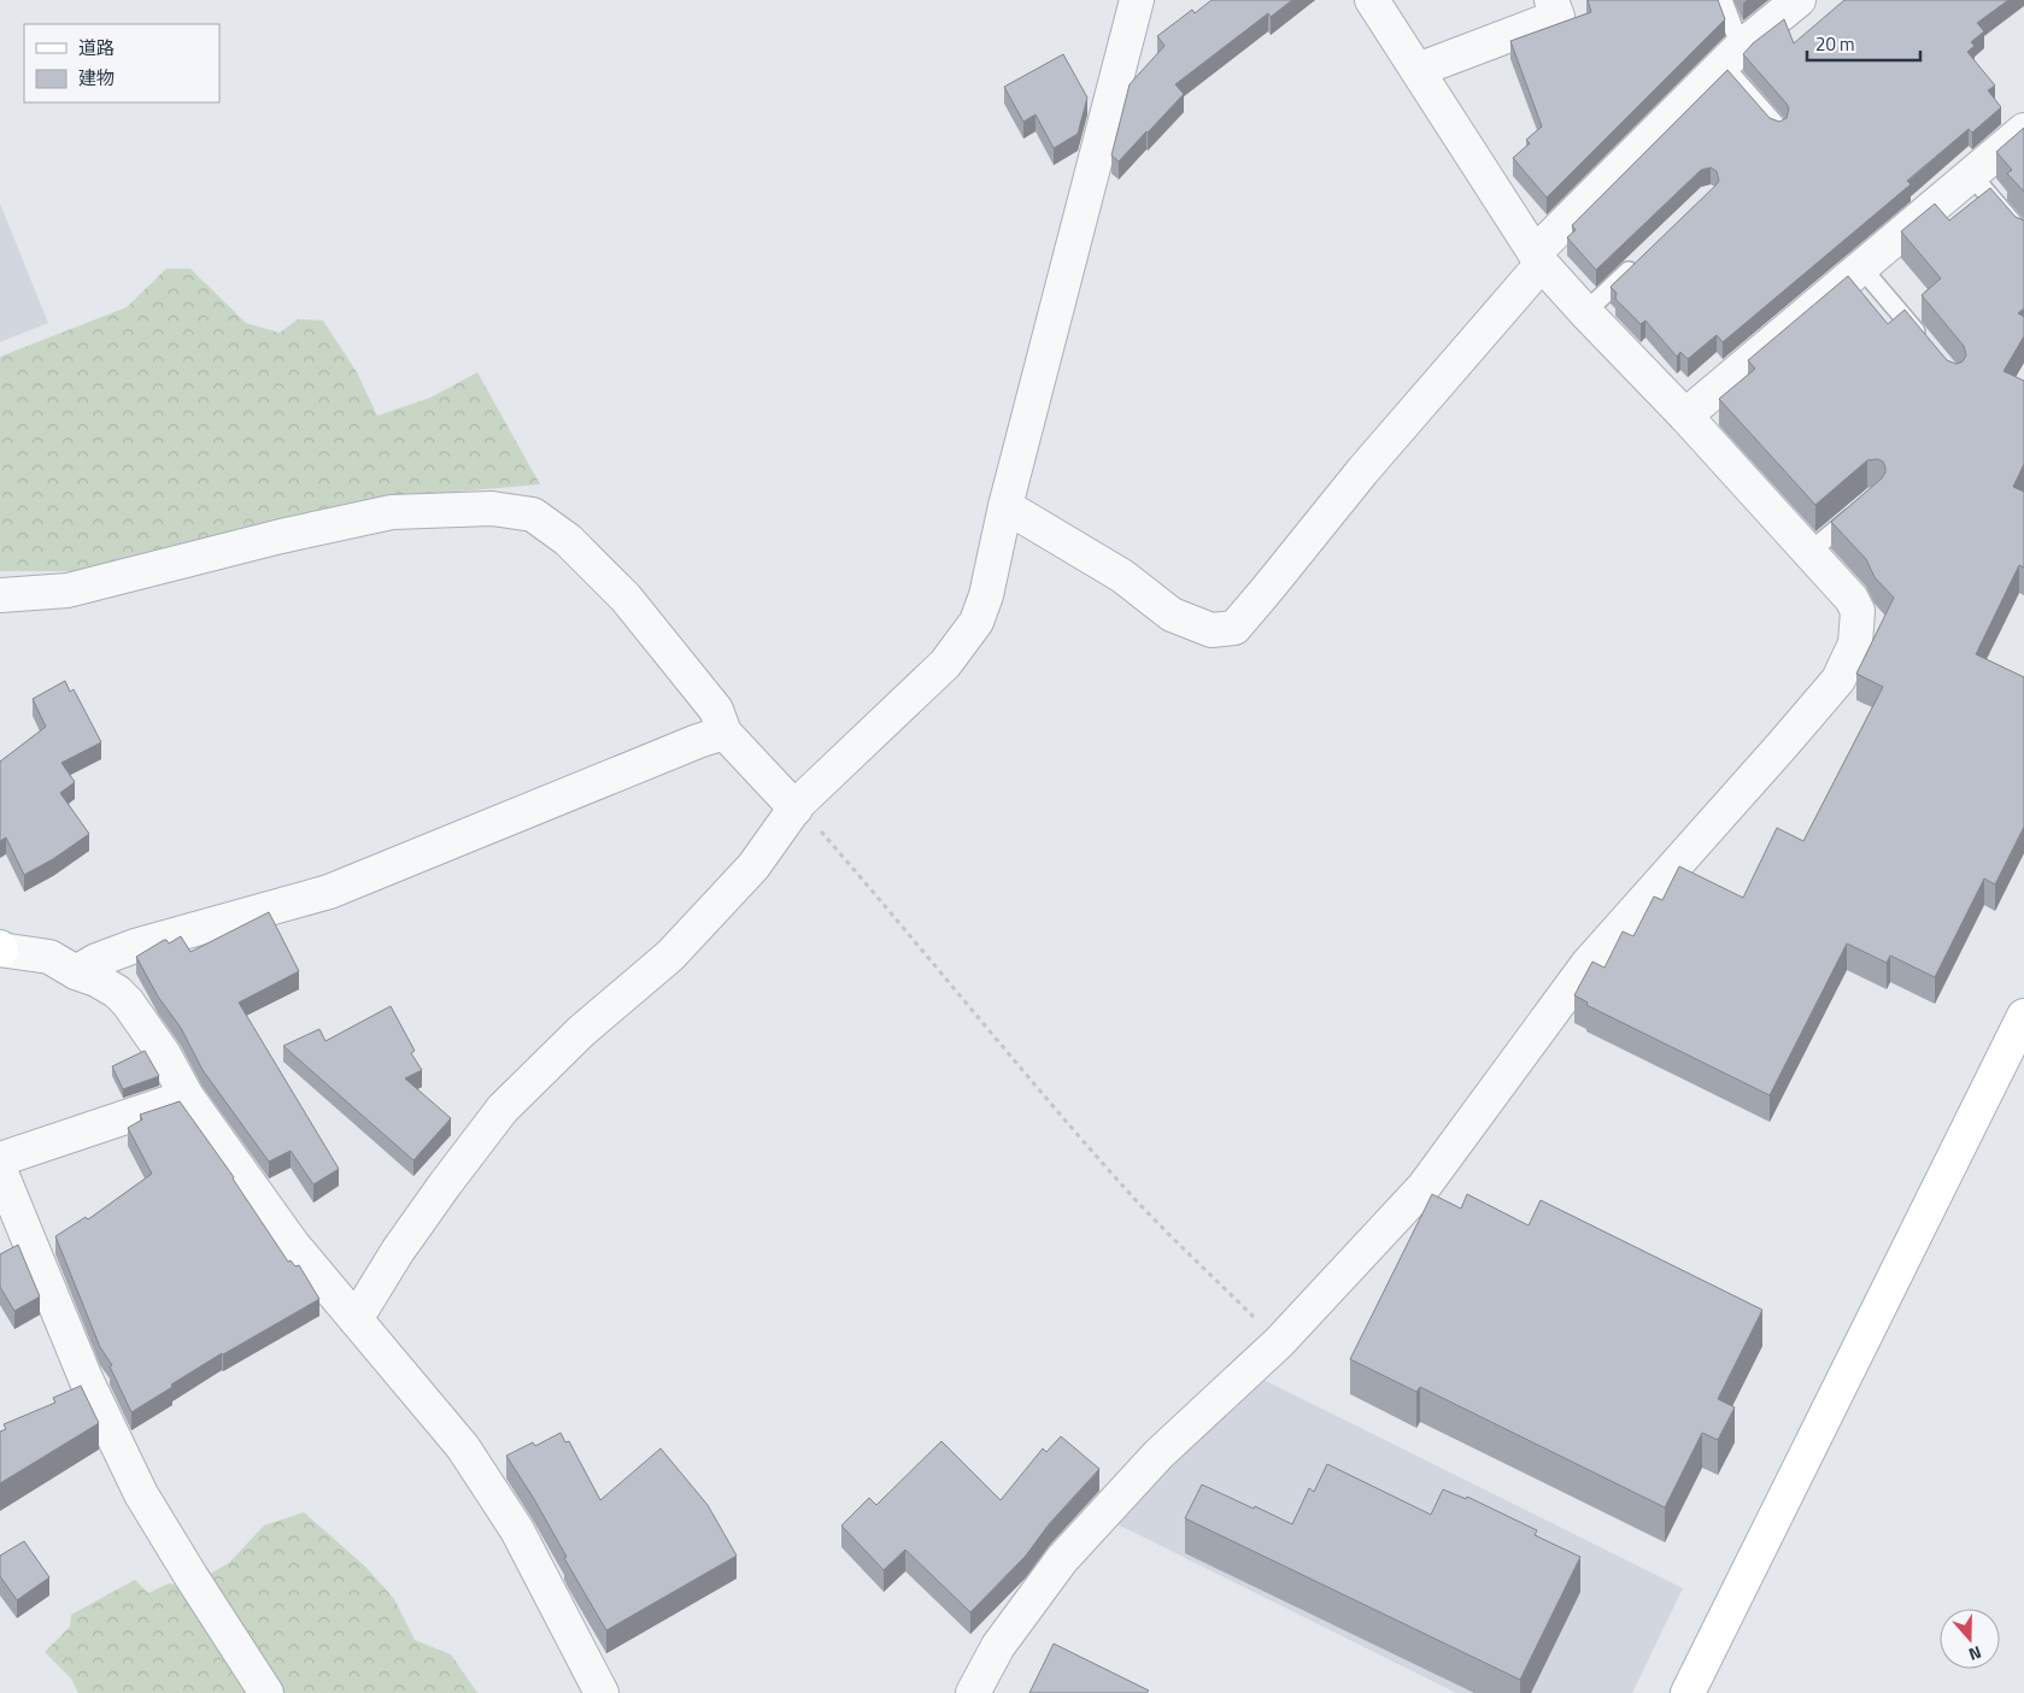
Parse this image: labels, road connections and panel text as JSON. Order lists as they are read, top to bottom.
{
  "legend": ["道路", "建物"],
  "scale_bar": "20 m",
  "north": "bottom"
}
